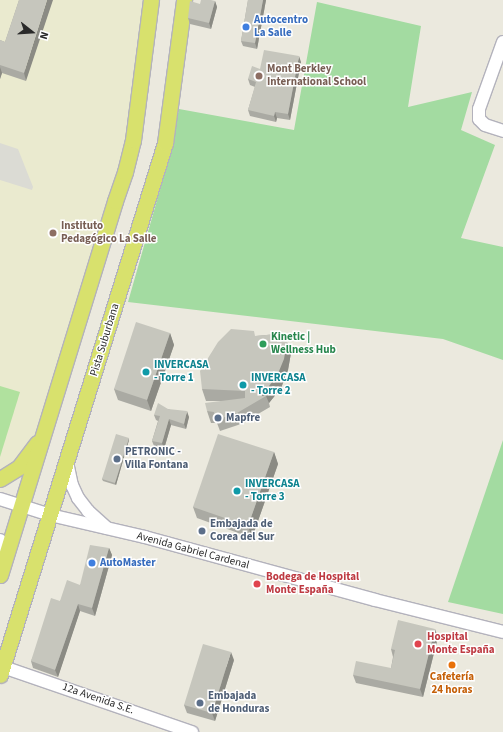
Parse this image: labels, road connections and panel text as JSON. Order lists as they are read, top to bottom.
{
  "streets": {
    "main road": ["Pista Suburbana"],
    "street": ["Avenida Gabriel Cardenal", "12a Avenida S.E."]
  },
  "crossings": [
    ["Pista Suburbana", "Avenida Gabriel Cardenal"],
    ["Pista Suburbana", "12a Avenida S.E."]
  ],
  "places": [
    "Autocentro La Salle",
    "Mont Berkley International School",
    "Instituto Pedagógico La Salle",
    "Kinetic | Wellness Hub",
    "INVERCASA - Torre 1",
    "INVERCASA - Torre 2",
    "Mapfre",
    "PETRONIC - Villa Fontana",
    "INVERCASA - Torre 3",
    "Embajada de Corea del Sur",
    "AutoMaster",
    "Bodega de Hospital Monte España",
    "Hospital Monte España",
    "Cafetería 24 horas",
    "Embajada de Honduras"
  ],
  "north": "right"
}
